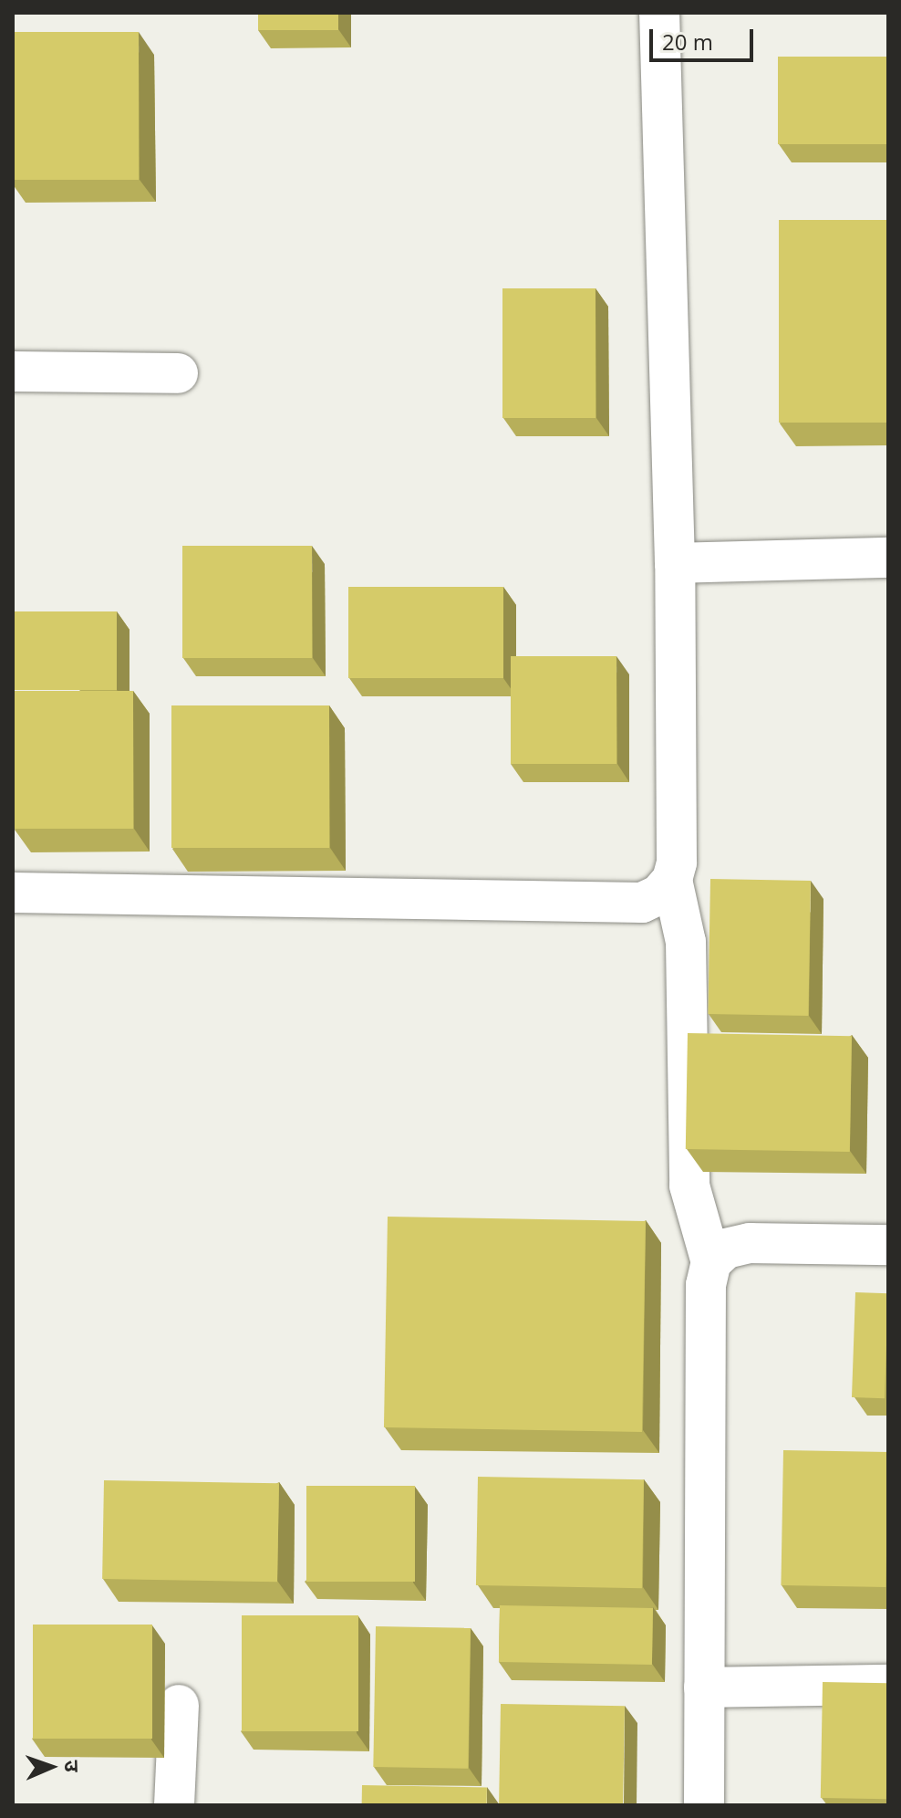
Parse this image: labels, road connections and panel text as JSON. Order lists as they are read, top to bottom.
{
  "scale_bar": "20 m",
  "north": "right"
}
